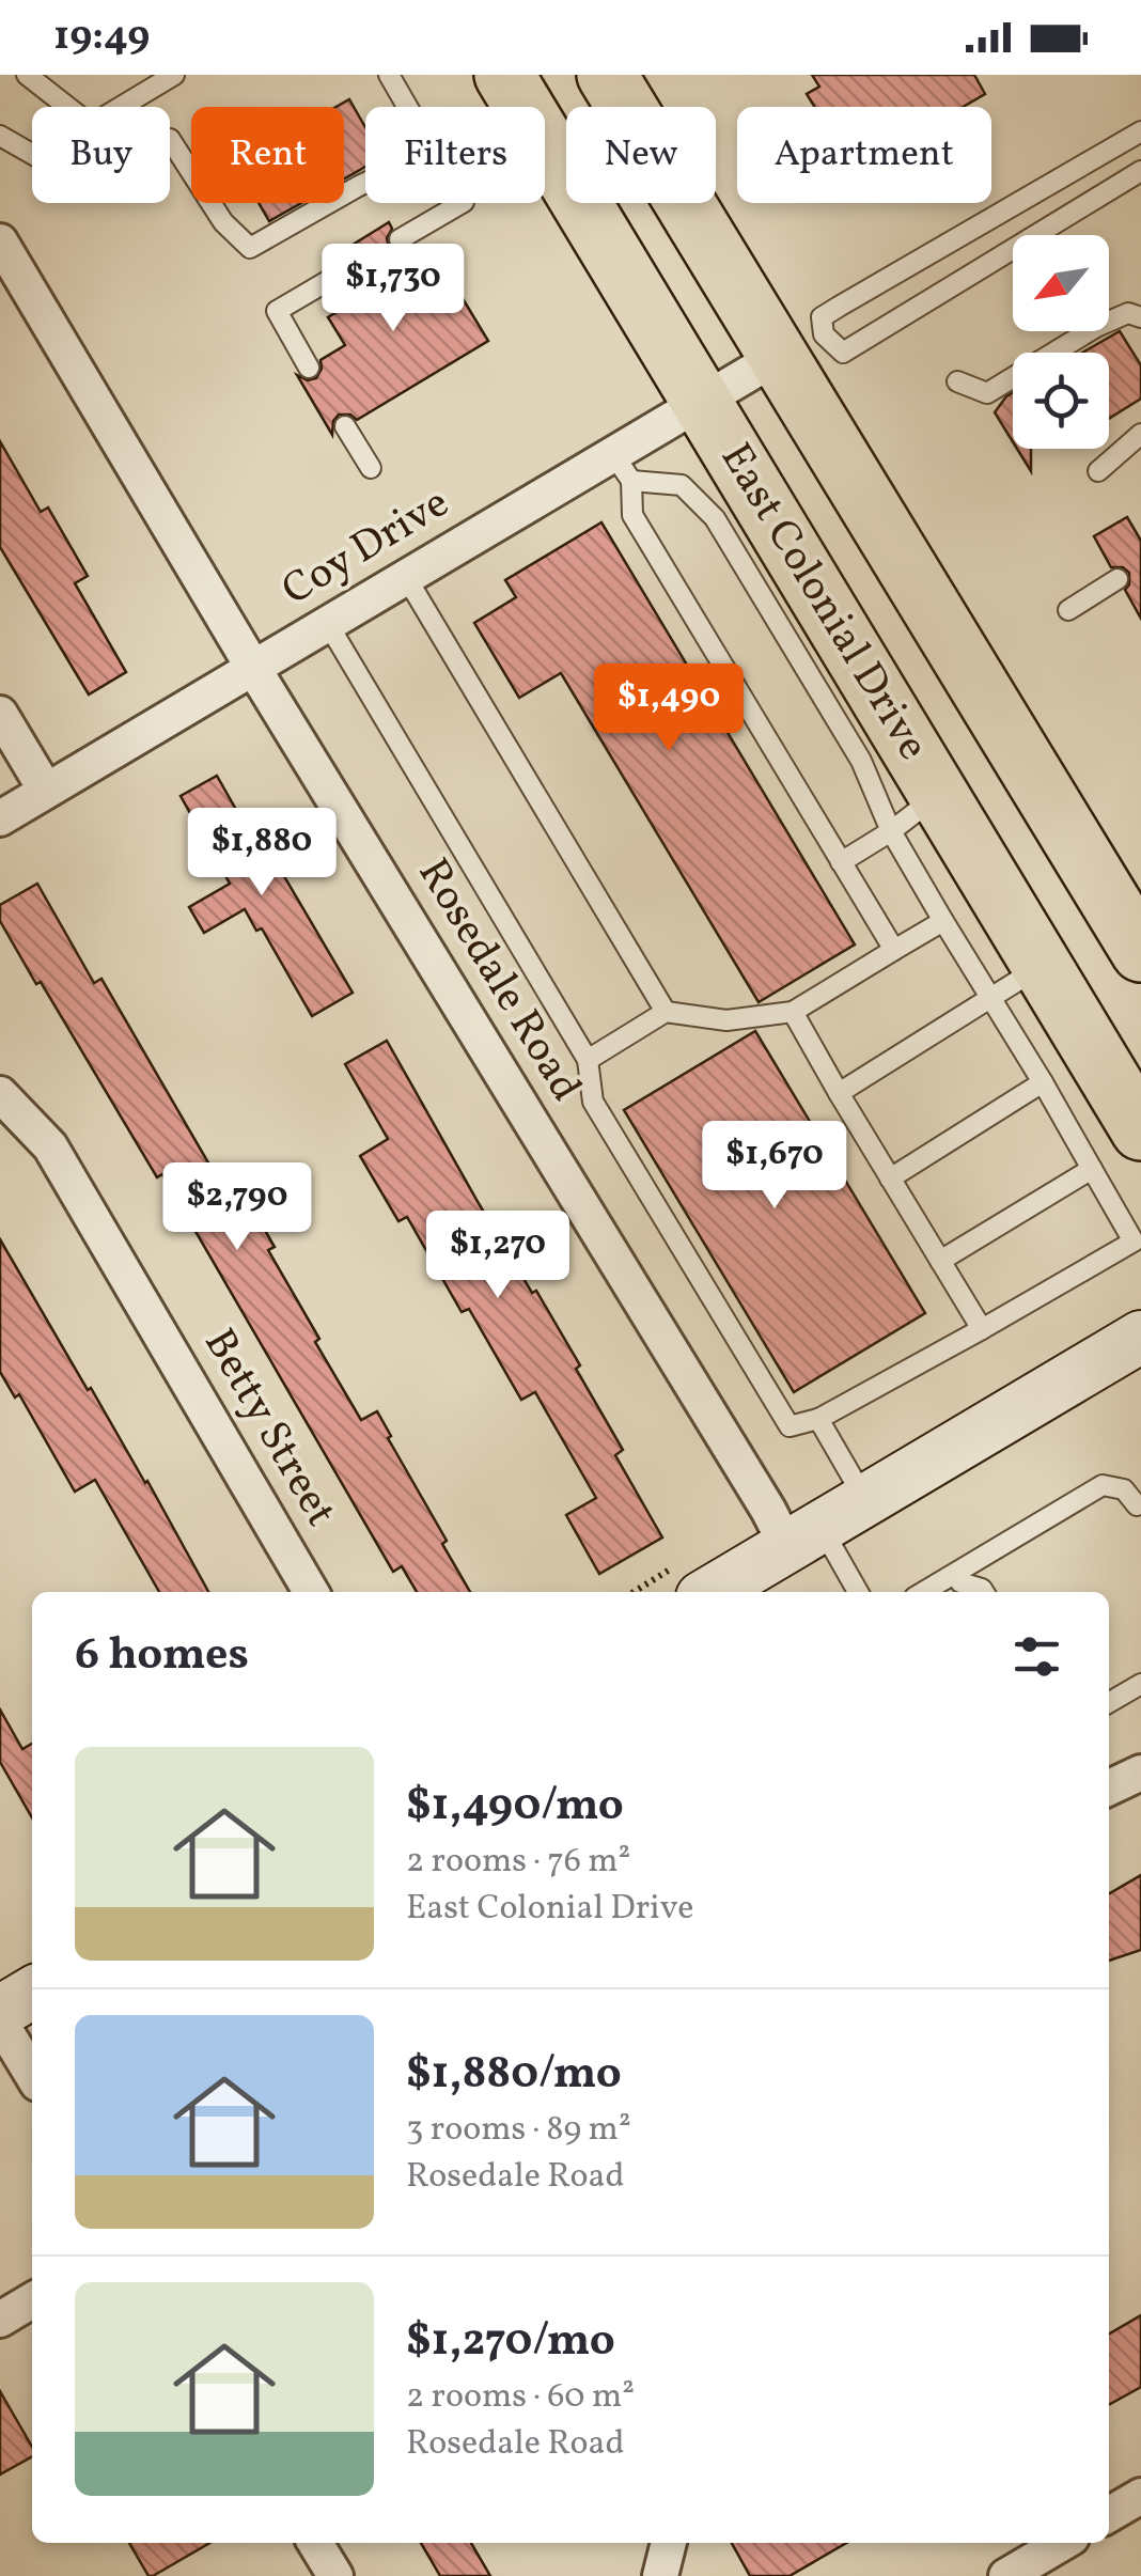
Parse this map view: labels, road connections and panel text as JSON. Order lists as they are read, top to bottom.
{
  "streets": {
    "highway": ["East Colonial Drive"],
    "street": ["Coy Drive", "Rosedale Road", "Betty Street"]
  },
  "crossings": [
    ["Coy Drive", "East Colonial Drive"],
    ["Coy Drive", "Rosedale Road"]
  ],
  "north": "bottom left",
  "page": {
    "status": "19:49",
    "chip": [
      "Buy",
      "Rent",
      "Filters",
      "New",
      "Apartment"
    ],
    "price": [
      "$1,730",
      "$1,490",
      "$1,880",
      "$1,670",
      "$2,790",
      "$1,270"
    ],
    "heading": "6 homes",
    "list": [
      {
        "name": "$1,490/mo",
        "note": "2 rooms · 76 m² · East Colonial Drive"
      },
      {
        "name": "$1,880/mo",
        "note": "3 rooms · 89 m² · Rosedale Road"
      },
      {
        "name": "$1,270/mo",
        "note": "2 rooms · 60 m² · Rosedale Road"
      }
    ]
  }
}
